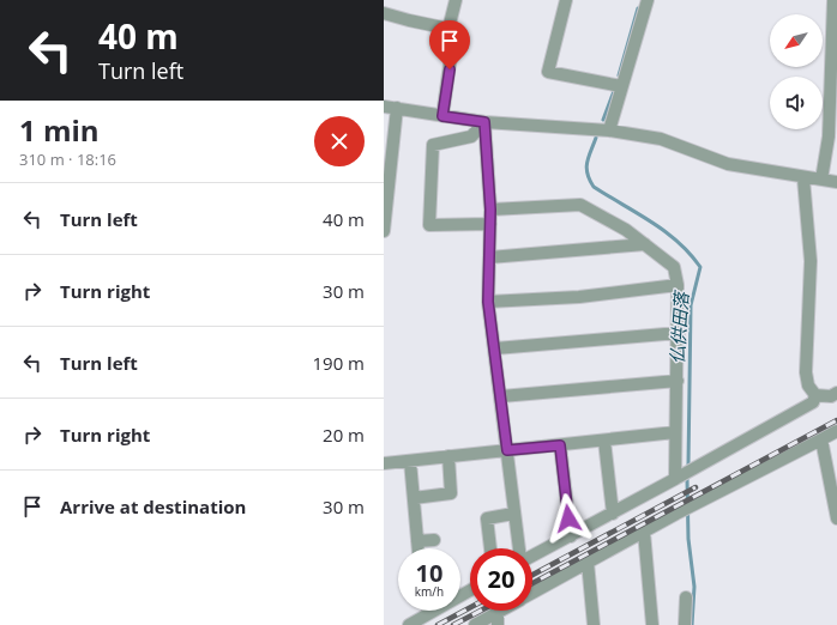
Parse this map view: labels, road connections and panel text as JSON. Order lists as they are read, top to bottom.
{
  "water": ["仏供田落"],
  "north": "bottom left",
  "page": {
    "turn": ["40 m", "Turn left"],
    "heading": ["1 min", "310 m · 18:16"],
    "list": [
      {
        "name": "Turn left",
        "value": "40 m"
      },
      {
        "name": "Turn right",
        "value": "30 m"
      },
      {
        "name": "Turn left",
        "value": "190 m"
      },
      {
        "name": "Turn right",
        "value": "20 m"
      },
      {
        "name": "Arrive at destination",
        "value": "30 m"
      }
    ],
    "speed": "10 km/h",
    "limit": "20"
  }
}
